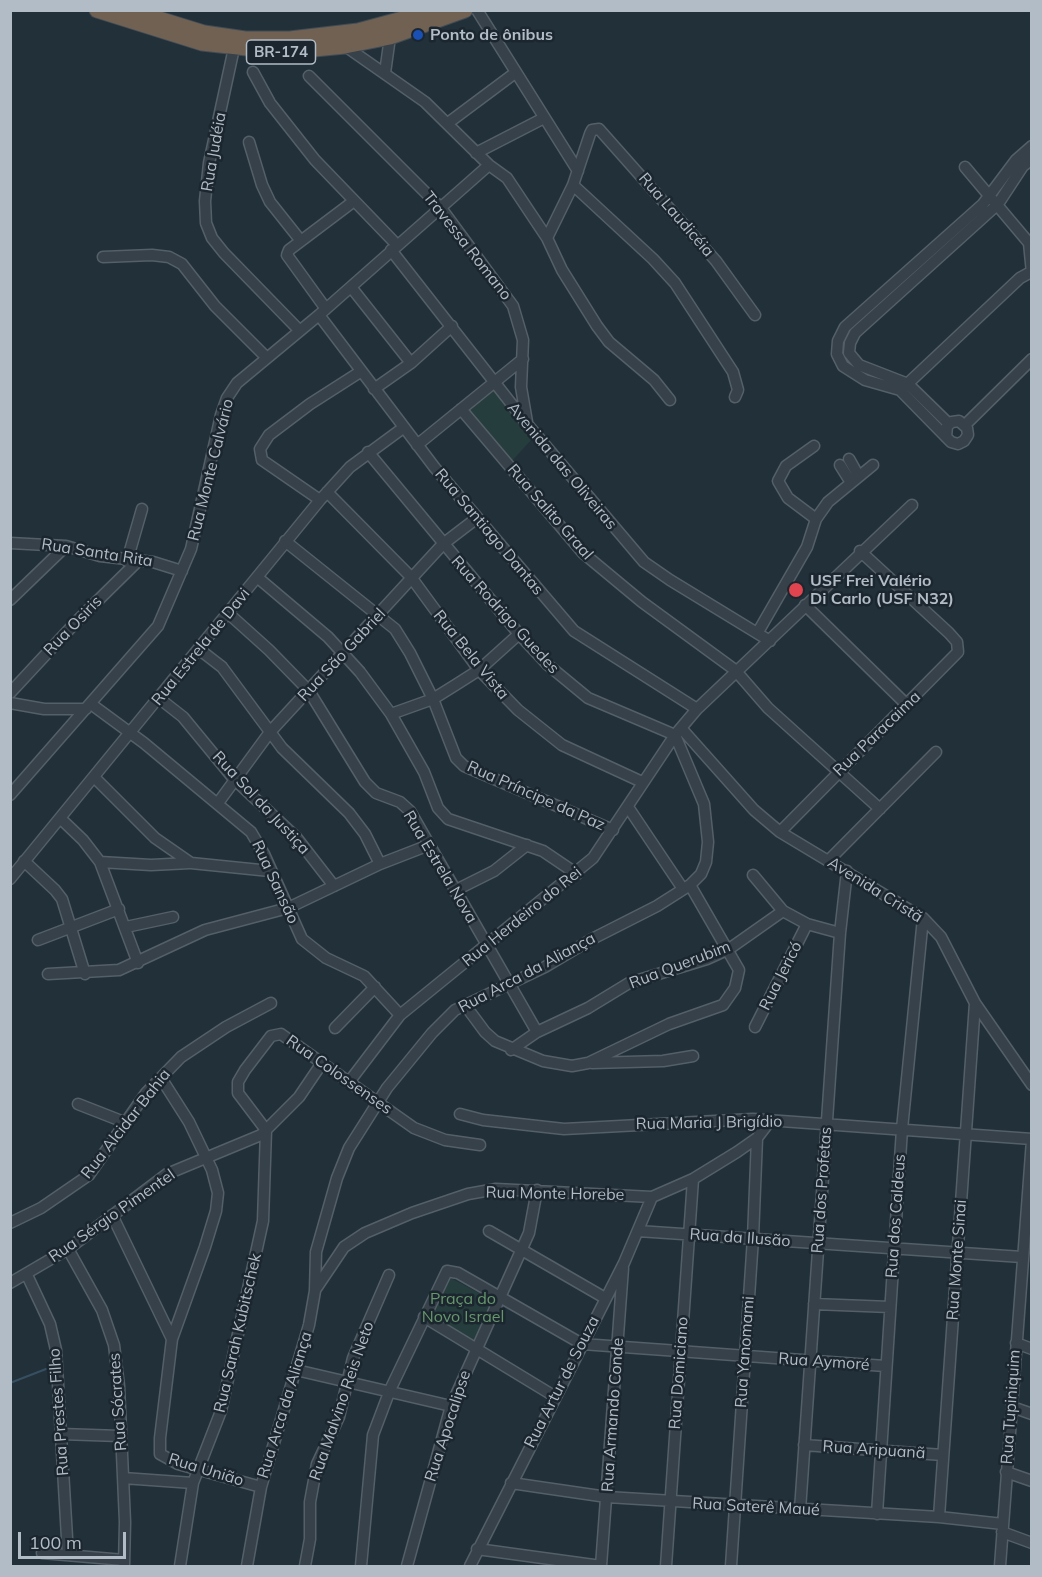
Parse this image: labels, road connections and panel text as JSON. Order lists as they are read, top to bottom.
{
  "streets": {
    "highway": ["BR-174"],
    "street": [
      "Rua Judéia",
      "Rua Laudicéia",
      "Travessa Romano",
      "Avenida das Oliveiras",
      "Rua Monte Calvário",
      "Rua Salito Graal",
      "Rua Santiago Dantas",
      "Rua Santa Rita",
      "Rua Rodrigo Guedes",
      "Rua Osiris",
      "Rua Estrela de Davi",
      "Rua São Gabriel",
      "Rua Bela Vista",
      "Rua Paracaima",
      "Rua Príncipe da Paz",
      "Rua Sol da Justiça",
      "Rua Estrela Nova",
      "Rua Sansão",
      "Avenida Cristã",
      "Rua Herdeiro do Rei",
      "Rua Querubim",
      "Rua Arca da Aliança",
      "Rua Jericó",
      "Rua Colossenses",
      "Rua Maria J Brigídio",
      "Rua Alcidar Bahia",
      "Rua dos Profetas",
      "Rua Monte Horebe",
      "Rua Sérgio Pimentel",
      "Rua dos Caldeus",
      "Rua da Ilusão",
      "Rua Monte Sinai",
      "Rua Sarah Kubitschek",
      "Rua Yanomami",
      "Rua Aymoré",
      "Rua Domiciano",
      "Rua Artur de Souza",
      "Rua Malvino Reis Neto",
      "Rua Sócrates",
      "Rua Tupiniquim",
      "Rua Prestes Filho",
      "Rua Armando Conde",
      "Rua Apocalipse",
      "Rua Aripuanã",
      "Rua União",
      "Rua Saterê Maué"
    ]
  },
  "crossings": [
    ["BR-174", "Rua Judéia"],
    ["Rua Judéia", "Rua Monte Calvário"],
    ["Travessa Romano", "Avenida das Oliveiras"],
    ["Travessa Romano", "Rua Monte Calvário"],
    ["Avenida das Oliveiras", "Rua Monte Calvário"],
    ["Avenida das Oliveiras", "Rua Herdeiro do Rei"],
    ["Rua Monte Calvário", "Rua Santiago Dantas"],
    ["Rua Monte Calvário", "Rua Santa Rita"],
    ["Rua Monte Calvário", "Rua Sansão"],
    ["Rua Salito Graal", "Rua Paracaima"],
    ["Rua Salito Graal", "Rua Herdeiro do Rei"],
    ["Rua Santiago Dantas", "Rua Estrela de Davi"],
    ["Rua Santiago Dantas", "Rua São Gabriel"],
    ["Rua Santiago Dantas", "Rua Bela Vista"],
    ["Rua Santiago Dantas", "Rua Herdeiro do Rei"],
    ["Rua Santa Rita", "Rua Osiris"],
    ["Rua Rodrigo Guedes", "Rua Estrela de Davi"],
    ["Rua Rodrigo Guedes", "Rua São Gabriel"],
    ["Rua Rodrigo Guedes", "Avenida Cristã"],
    ["Rua Rodrigo Guedes", "Rua Herdeiro do Rei"],
    ["Rua Rodrigo Guedes", "Rua Arca da Aliança"],
    ["Rua Estrela de Davi", "Rua Bela Vista"],
    ["Rua Estrela de Davi", "Rua Príncipe da Paz"],
    ["Rua Estrela de Davi", "Rua Sol da Justiça"],
    ["Rua Estrela de Davi", "Rua Estrela Nova"],
    ["Rua Estrela de Davi", "Rua Sansão"],
    ["Rua São Gabriel", "Rua Bela Vista"],
    ["Rua São Gabriel", "Rua Príncipe da Paz"],
    ["Rua São Gabriel", "Rua Sol da Justiça"],
    ["Rua São Gabriel", "Rua Estrela Nova"],
    ["Rua São Gabriel", "Rua Sansão"],
    ["Rua Bela Vista", "Rua Herdeiro do Rei"],
    ["Rua Paracaima", "Avenida Cristã"],
    ["Rua Paracaima", "Rua Herdeiro do Rei"],
    ["Rua Príncipe da Paz", "Rua Herdeiro do Rei"],
    ["Rua Estrela Nova", "Rua Herdeiro do Rei"],
    ["Rua Estrela Nova", "Rua Querubim"],
    ["Rua Estrela Nova", "Rua Arca da Aliança"],
    ["Rua Sansão", "Rua Herdeiro do Rei"],
    ["Avenida Cristã", "Rua Herdeiro do Rei"],
    ["Avenida Cristã", "Rua Arca da Aliança"],
    ["Avenida Cristã", "Rua dos Profetas"],
    ["Avenida Cristã", "Rua dos Caldeus"],
    ["Avenida Cristã", "Rua Monte Sinai"],
    ["Rua Herdeiro do Rei", "Rua Arca da Aliança"],
    ["Rua Herdeiro do Rei", "Rua Colossenses"],
    ["Rua Arca da Aliança", "Rua Colossenses"],
    ["Rua Arca da Aliança", "Rua Monte Horebe"],
    ["Rua Arca da Aliança", "Rua União"],
    ["Rua Colossenses", "Rua Sérgio Pimentel"],
    ["Rua Colossenses", "Rua Sarah Kubitschek"],
    ["Rua Maria J Brigídio", "Rua dos Profetas"],
    ["Rua Maria J Brigídio", "Rua Monte Horebe"],
    ["Rua Maria J Brigídio", "Rua dos Caldeus"],
    ["Rua Maria J Brigídio", "Rua Monte Sinai"],
    ["Rua Maria J Brigídio", "Rua Tupiniquim"],
    ["Rua dos Profetas", "Rua da Ilusão"],
    ["Rua dos Profetas", "Rua Aymoré"],
    ["Rua dos Profetas", "Rua Aripuanã"],
    ["Rua dos Profetas", "Rua Saterê Maué"],
    ["Rua Monte Horebe", "Rua Yanomami"],
    ["Rua Monte Horebe", "Rua Domiciano"],
    ["Rua Monte Horebe", "Rua Artur de Souza"],
    ["Rua Monte Horebe", "Rua Apocalipse"],
    ["Rua Sérgio Pimentel", "Rua Sarah Kubitschek"],
    ["Rua Sérgio Pimentel", "Rua Sócrates"],
    ["Rua Sérgio Pimentel", "Rua Prestes Filho"],
    ["Rua dos Caldeus", "Rua da Ilusão"],
    ["Rua dos Caldeus", "Rua Aymoré"],
    ["Rua dos Caldeus", "Rua Aripuanã"],
    ["Rua dos Caldeus", "Rua Saterê Maué"],
    ["Rua da Ilusão", "Rua Monte Sinai"],
    ["Rua da Ilusão", "Rua Yanomami"],
    ["Rua da Ilusão", "Rua Domiciano"],
    ["Rua da Ilusão", "Rua Artur de Souza"],
    ["Rua da Ilusão", "Rua Tupiniquim"],
    ["Rua Monte Sinai", "Rua Aripuanã"],
    ["Rua Monte Sinai", "Rua Saterê Maué"],
    ["Rua Sarah Kubitschek", "Rua União"],
    ["Rua Yanomami", "Rua Aymoré"],
    ["Rua Yanomami", "Rua Saterê Maué"],
    ["Rua Aymoré", "Rua Domiciano"],
    ["Rua Aymoré", "Rua Artur de Souza"],
    ["Rua Aymoré", "Rua Armando Conde"],
    ["Rua Domiciano", "Rua Saterê Maué"],
    ["Rua Artur de Souza", "Rua Armando Conde"],
    ["Rua Artur de Souza", "Rua Saterê Maué"],
    ["Rua Tupiniquim", "Rua Saterê Maué"],
    ["Rua Armando Conde", "Rua Saterê Maué"]
  ],
  "parks": ["Praça do Novo Israel"],
  "places": ["Ponto de ônibus", "USF Frei Valério Di Carlo (USF N32)"],
  "scale_bar": "100 m"
}
